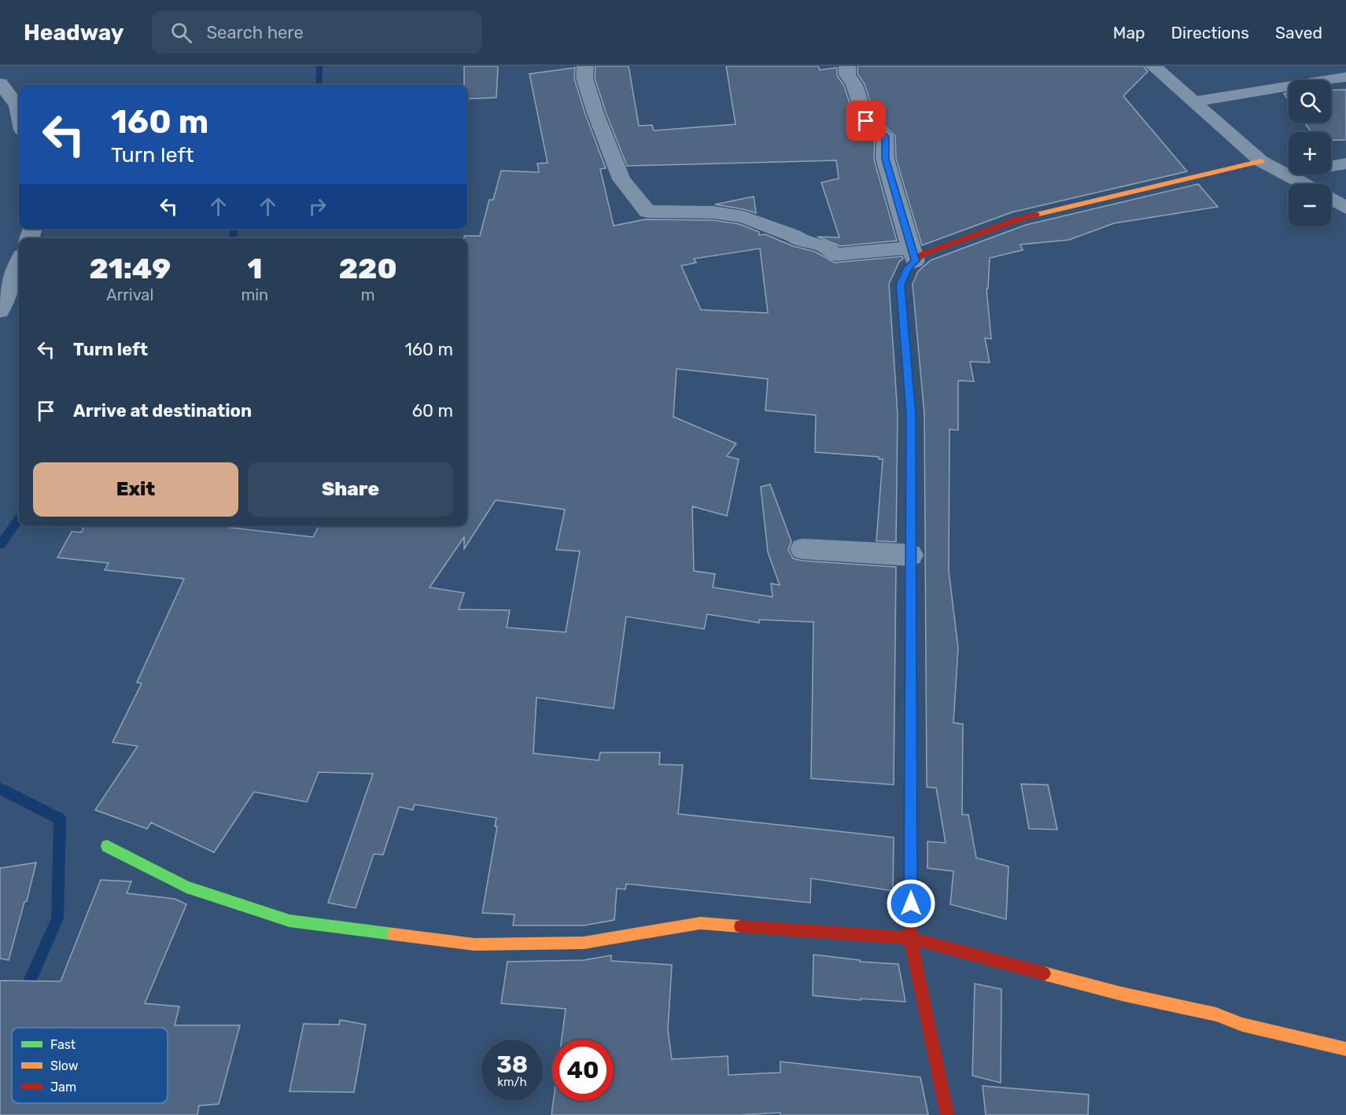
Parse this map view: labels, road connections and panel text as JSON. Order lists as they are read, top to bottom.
{
  "legend": ["Fast", "Slow", "Jam"],
  "page": {
    "header": "Headway",
    "search": "Search here",
    "nav": ["Map", "Directions", "Saved"],
    "map_buttons": ["+", "−"],
    "turn": ["160 m", "Turn left"],
    "eta": [
      "21:49",
      "Arrival",
      "1",
      "min",
      "220",
      "m"
    ],
    "list": [
      {
        "name": "Turn left",
        "value": "160 m"
      },
      {
        "name": "Arrive at destination",
        "value": "60 m"
      }
    ],
    "buttons": ["Exit", "Share"],
    "speed": "38 km/h",
    "limit": "40"
  }
}
